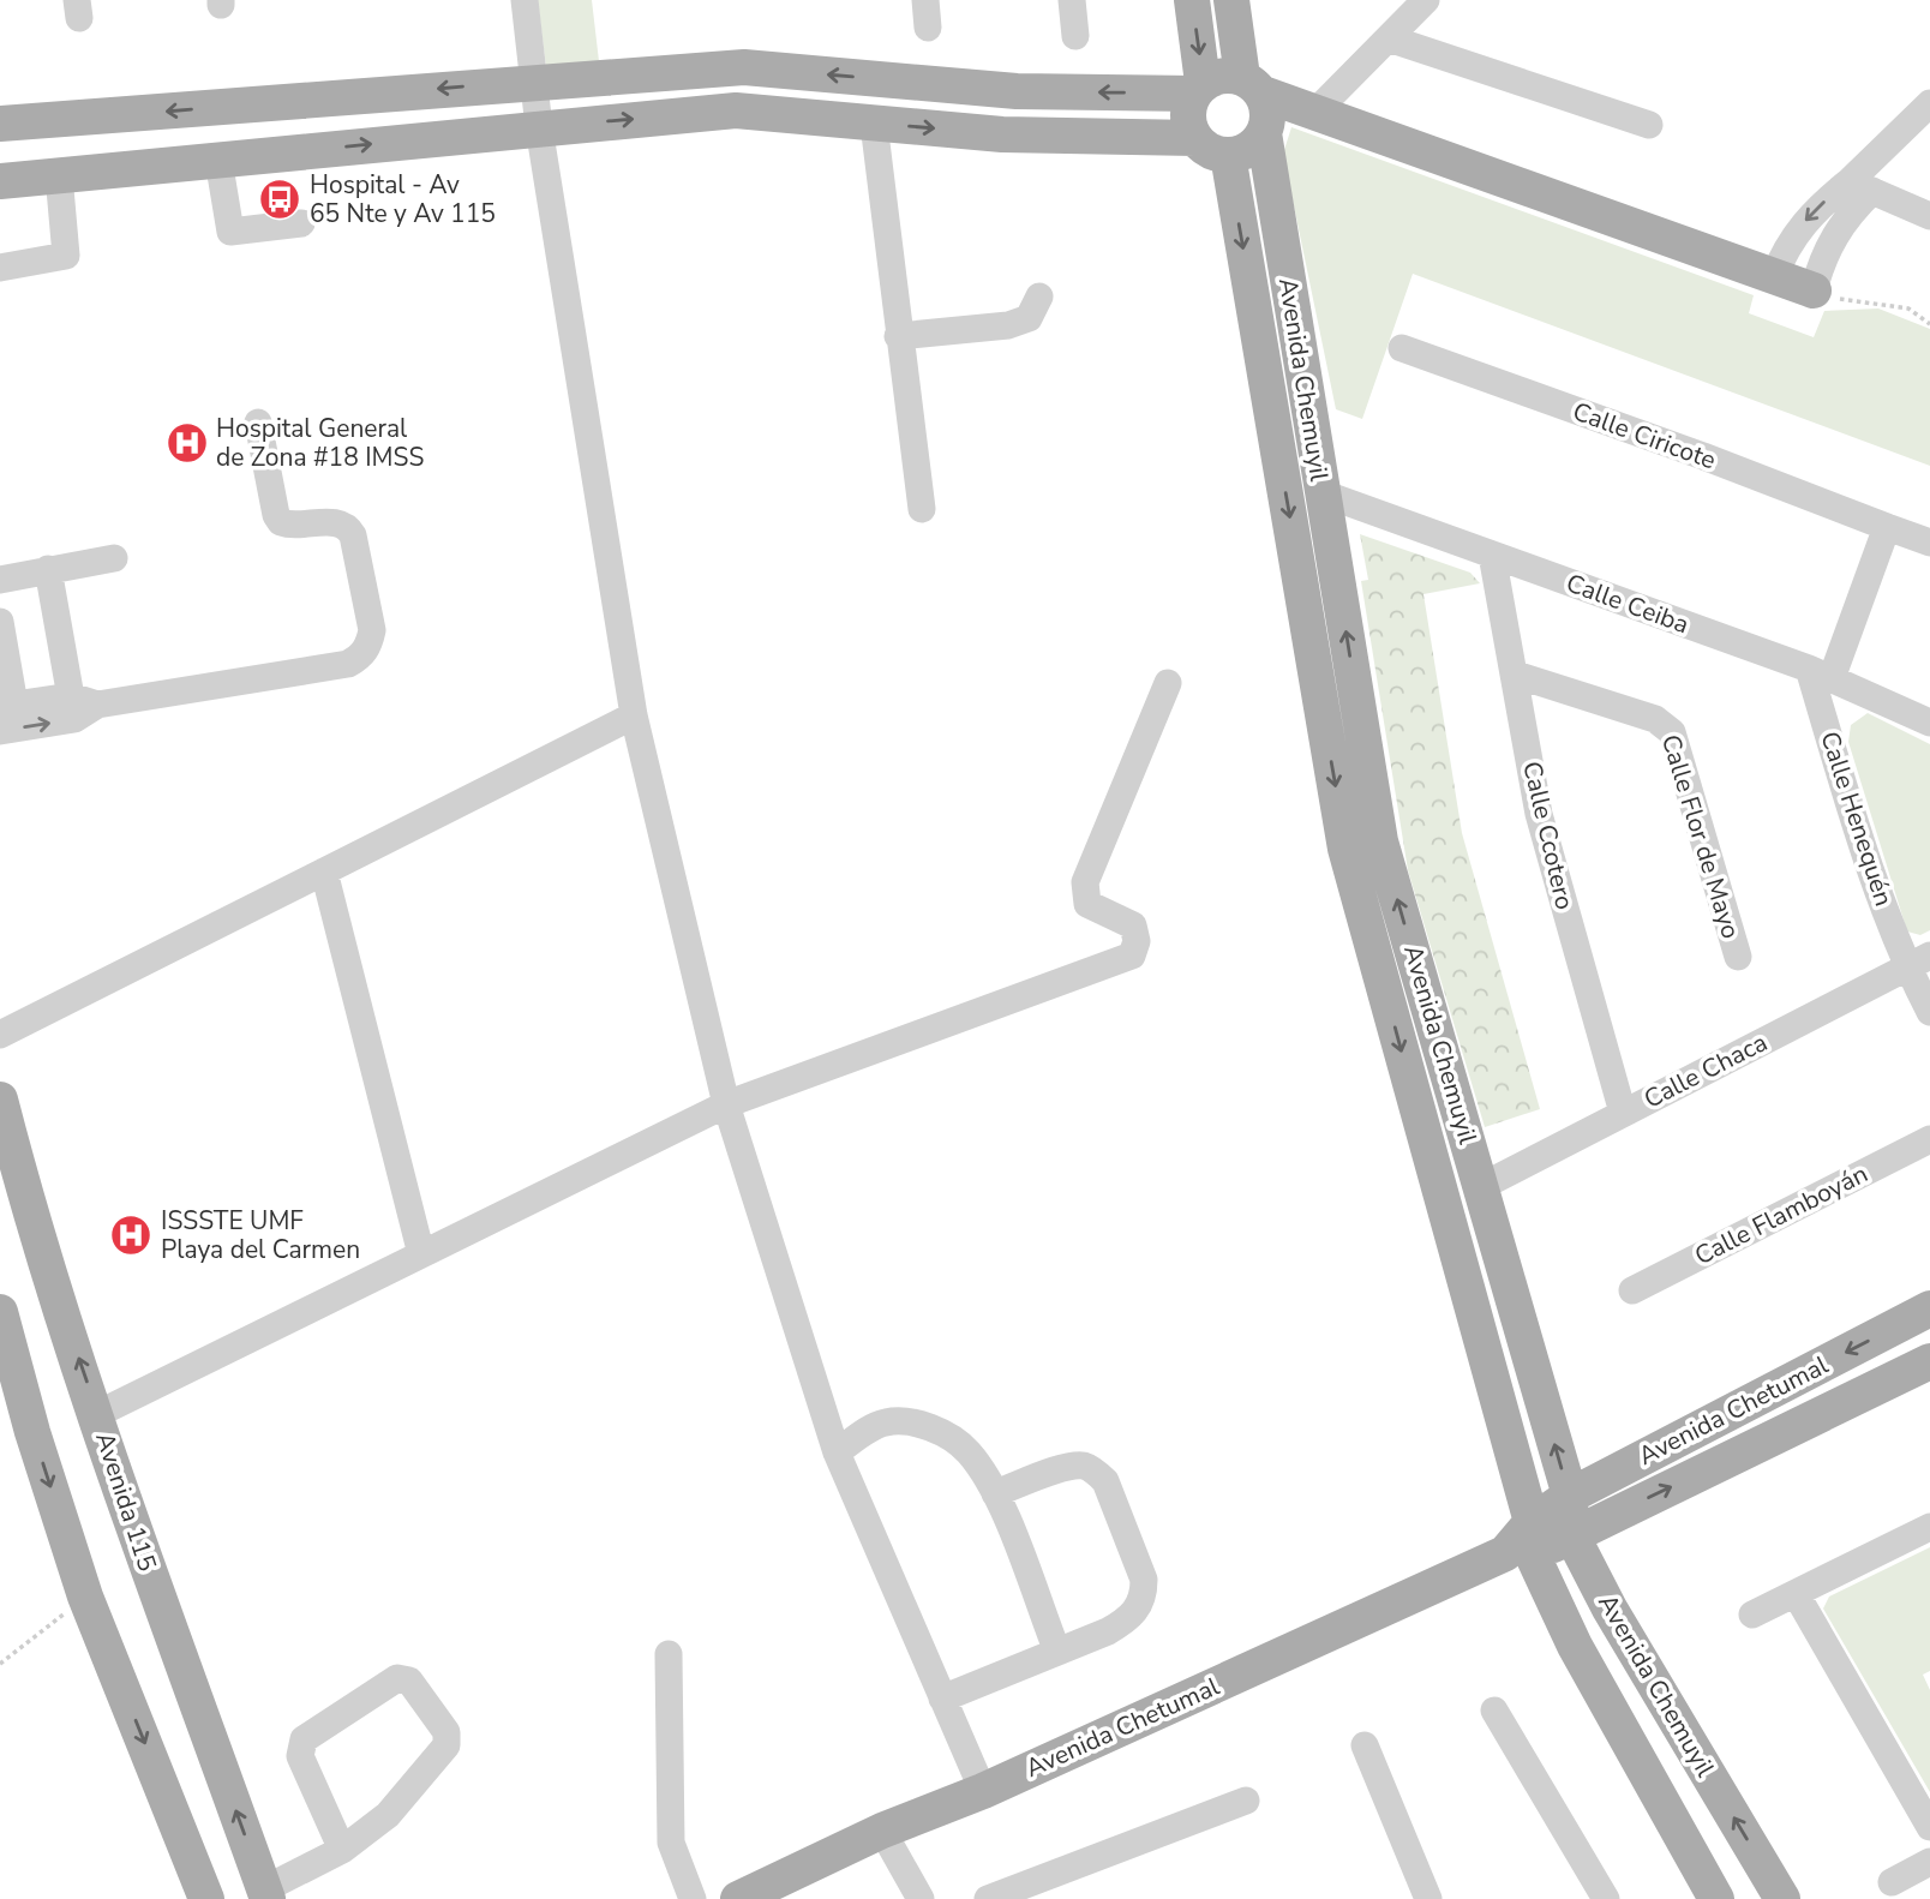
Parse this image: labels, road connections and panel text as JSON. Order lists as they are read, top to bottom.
{
  "streets": {
    "main road": ["Avenida Chemuyil", "Avenida Chetumal", "Avenida 115"],
    "street": [
      "Calle Ciricote",
      "Calle Ceiba",
      "Calle Henequén",
      "Calle Ccotero",
      "Calle Flor de Mayo",
      "Calle Chaca",
      "Calle Flamboyán"
    ]
  },
  "crossings": [
    ["Avenida Chemuyil", "Calle Ceiba"],
    ["Avenida Chemuyil", "Calle Chaca"],
    ["Avenida Chemuyil", "Avenida Chetumal"],
    ["Calle Ceiba", "Calle Henequén"],
    ["Calle Ceiba", "Calle Ccotero"],
    ["Calle Henequén", "Calle Chaca"],
    ["Calle Ccotero", "Calle Flor de Mayo"],
    ["Calle Ccotero", "Calle Chaca"]
  ],
  "places": {
    "bus stop": ["Hospital - Av 65 Nte y Av 115"],
    "hospital": ["Hospital General de Zona #18 IMSS", "ISSSTE UMF Playa del Carmen"]
  }
}
